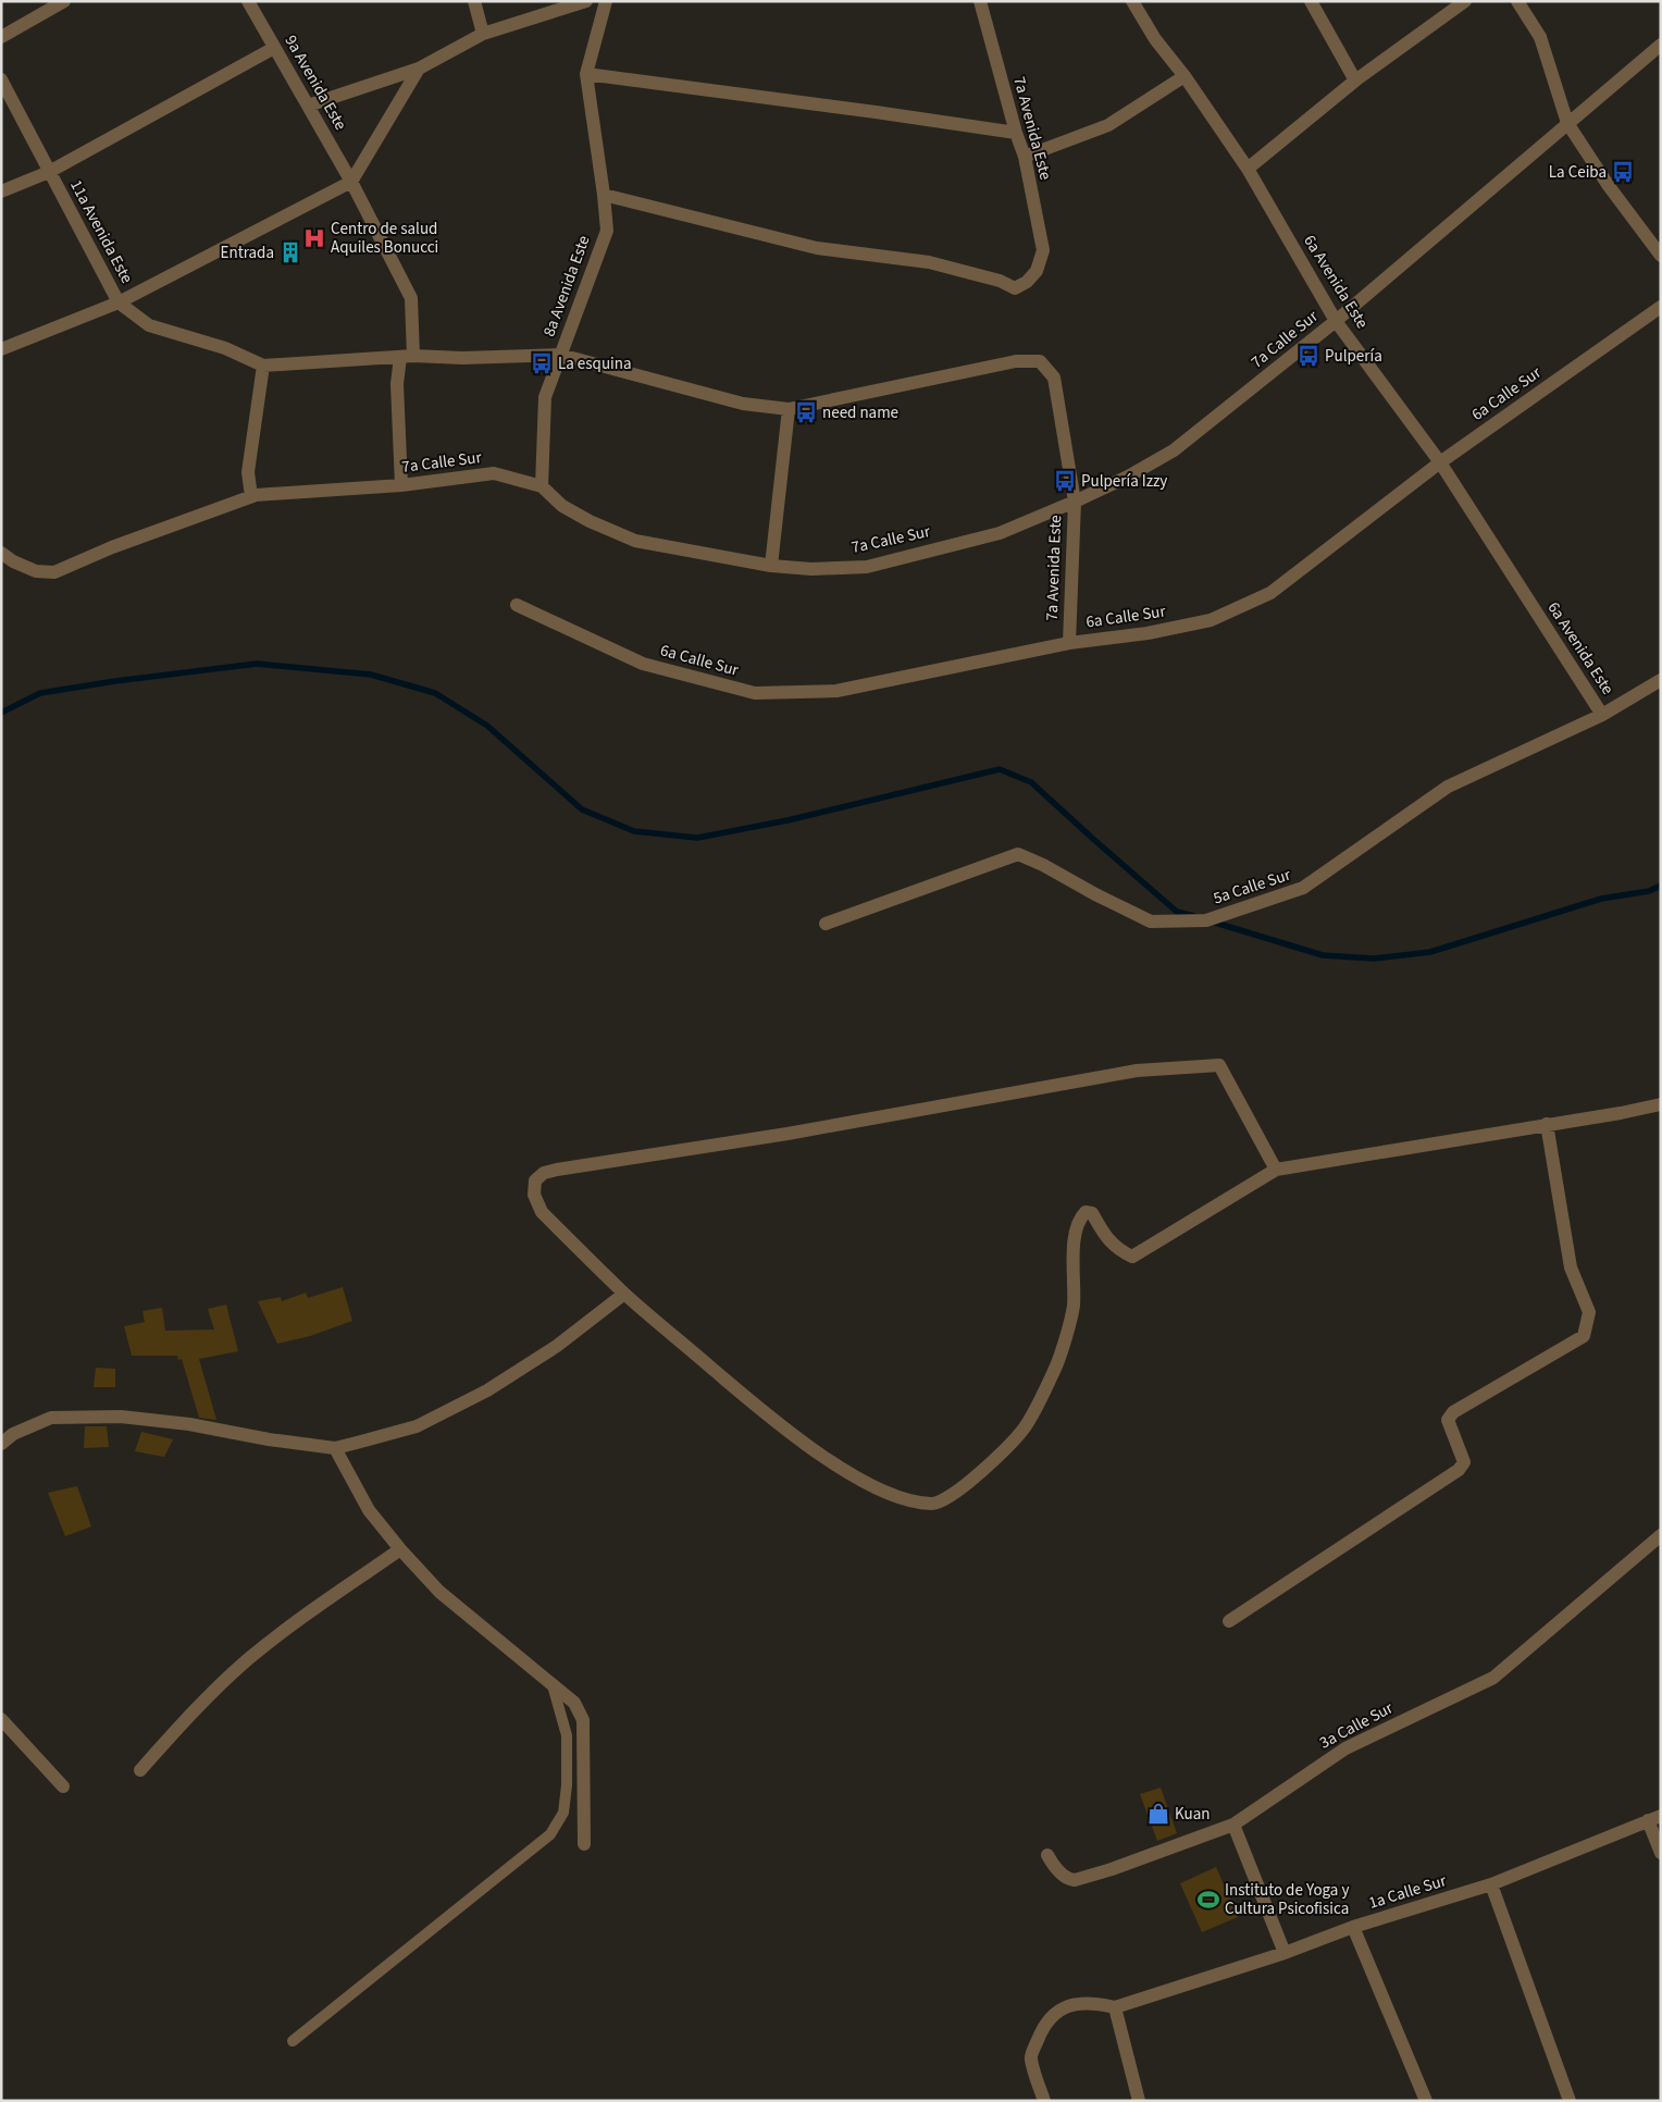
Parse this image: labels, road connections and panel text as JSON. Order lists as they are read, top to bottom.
{
  "streets": {
    "street": [
      "9a Avenida Este",
      "7a Avenida Este",
      "11a Avenida Este",
      "6a Avenida Este",
      "8a Avenida Este",
      "7a Calle Sur",
      "6a Calle Sur",
      "5a Calle Sur",
      "3a Calle Sur",
      "1a Calle Sur"
    ]
  },
  "crossings": [
    ["9a Avenida Este", "11a Avenida Este"],
    ["9a Avenida Este", "7a Calle Sur"],
    ["7a Avenida Este", "11a Avenida Este"],
    ["7a Avenida Este", "8a Avenida Este"],
    ["7a Avenida Este", "7a Calle Sur"],
    ["7a Avenida Este", "6a Calle Sur"],
    ["11a Avenida Este", "8a Avenida Este"],
    ["6a Avenida Este", "7a Calle Sur"],
    ["6a Avenida Este", "6a Calle Sur"],
    ["6a Avenida Este", "5a Calle Sur"],
    ["8a Avenida Este", "7a Calle Sur"]
  ],
  "places": {
    "bus stop": [
      "La Ceiba",
      "Pulpería",
      "La esquina",
      "need name",
      "Pulpería Izzy"
    ],
    "hospital": ["Centro de salud Aquiles Bonucci"],
    "building": ["Entrada"],
    "shop": ["Kuan"],
    "sports": ["Instituto de Yoga y Cultura Psicofisica"]
  }
}
